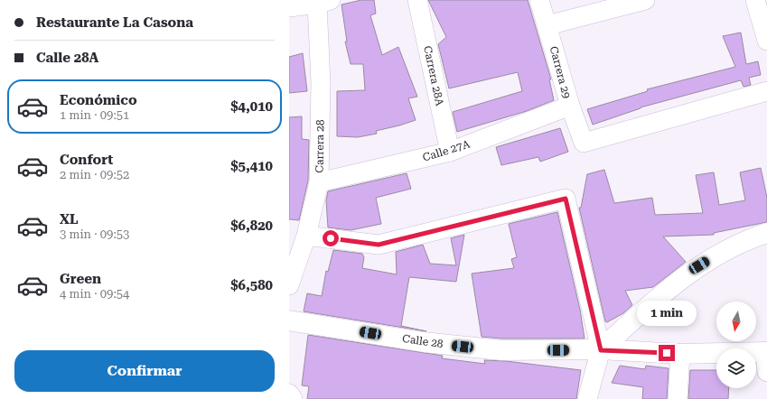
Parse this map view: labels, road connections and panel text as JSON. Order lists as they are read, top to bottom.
{
  "streets": {
    "street": [
      "Carrera 29",
      "Carrera 28A",
      "Carrera 28",
      "Calle 27A",
      "Calle 28"
    ]
  },
  "crossings": [
    ["Carrera 29", "Calle 27A"],
    ["Carrera 28A", "Calle 27A"],
    ["Carrera 28", "Calle 27A"]
  ],
  "north": "bottom",
  "page": {
    "banner": ["Restaurante La Casona", "Calle 28A"],
    "list": [
      {
        "name": "Económico",
        "note": "1 min · 09:51",
        "value": "$4,010"
      },
      {
        "name": "Confort",
        "note": "2 min · 09:52",
        "value": "$5,410"
      },
      {
        "name": "XL",
        "note": "3 min · 09:53",
        "value": "$6,820"
      },
      {
        "name": "Green",
        "note": "4 min · 09:54",
        "value": "$6,580"
      }
    ],
    "bubble": "1 min",
    "buttons": "Confirmar"
  }
}
